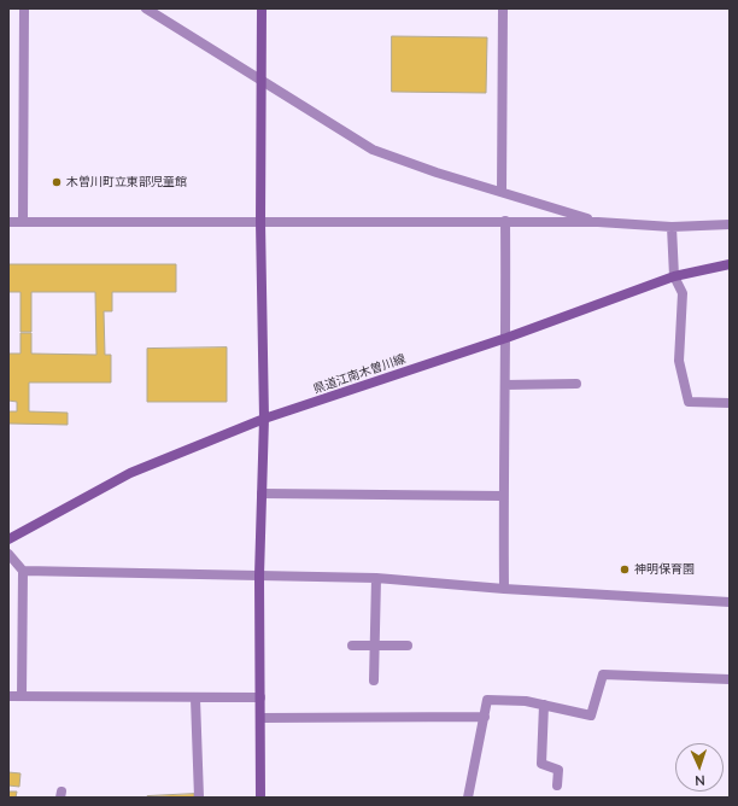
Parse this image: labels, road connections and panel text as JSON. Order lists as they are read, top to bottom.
{
  "streets": {
    "street": ["県道江南木曽川線"]
  },
  "places": ["木曽川町立東部児童館", "神明保育園"],
  "north": "bottom"
}
